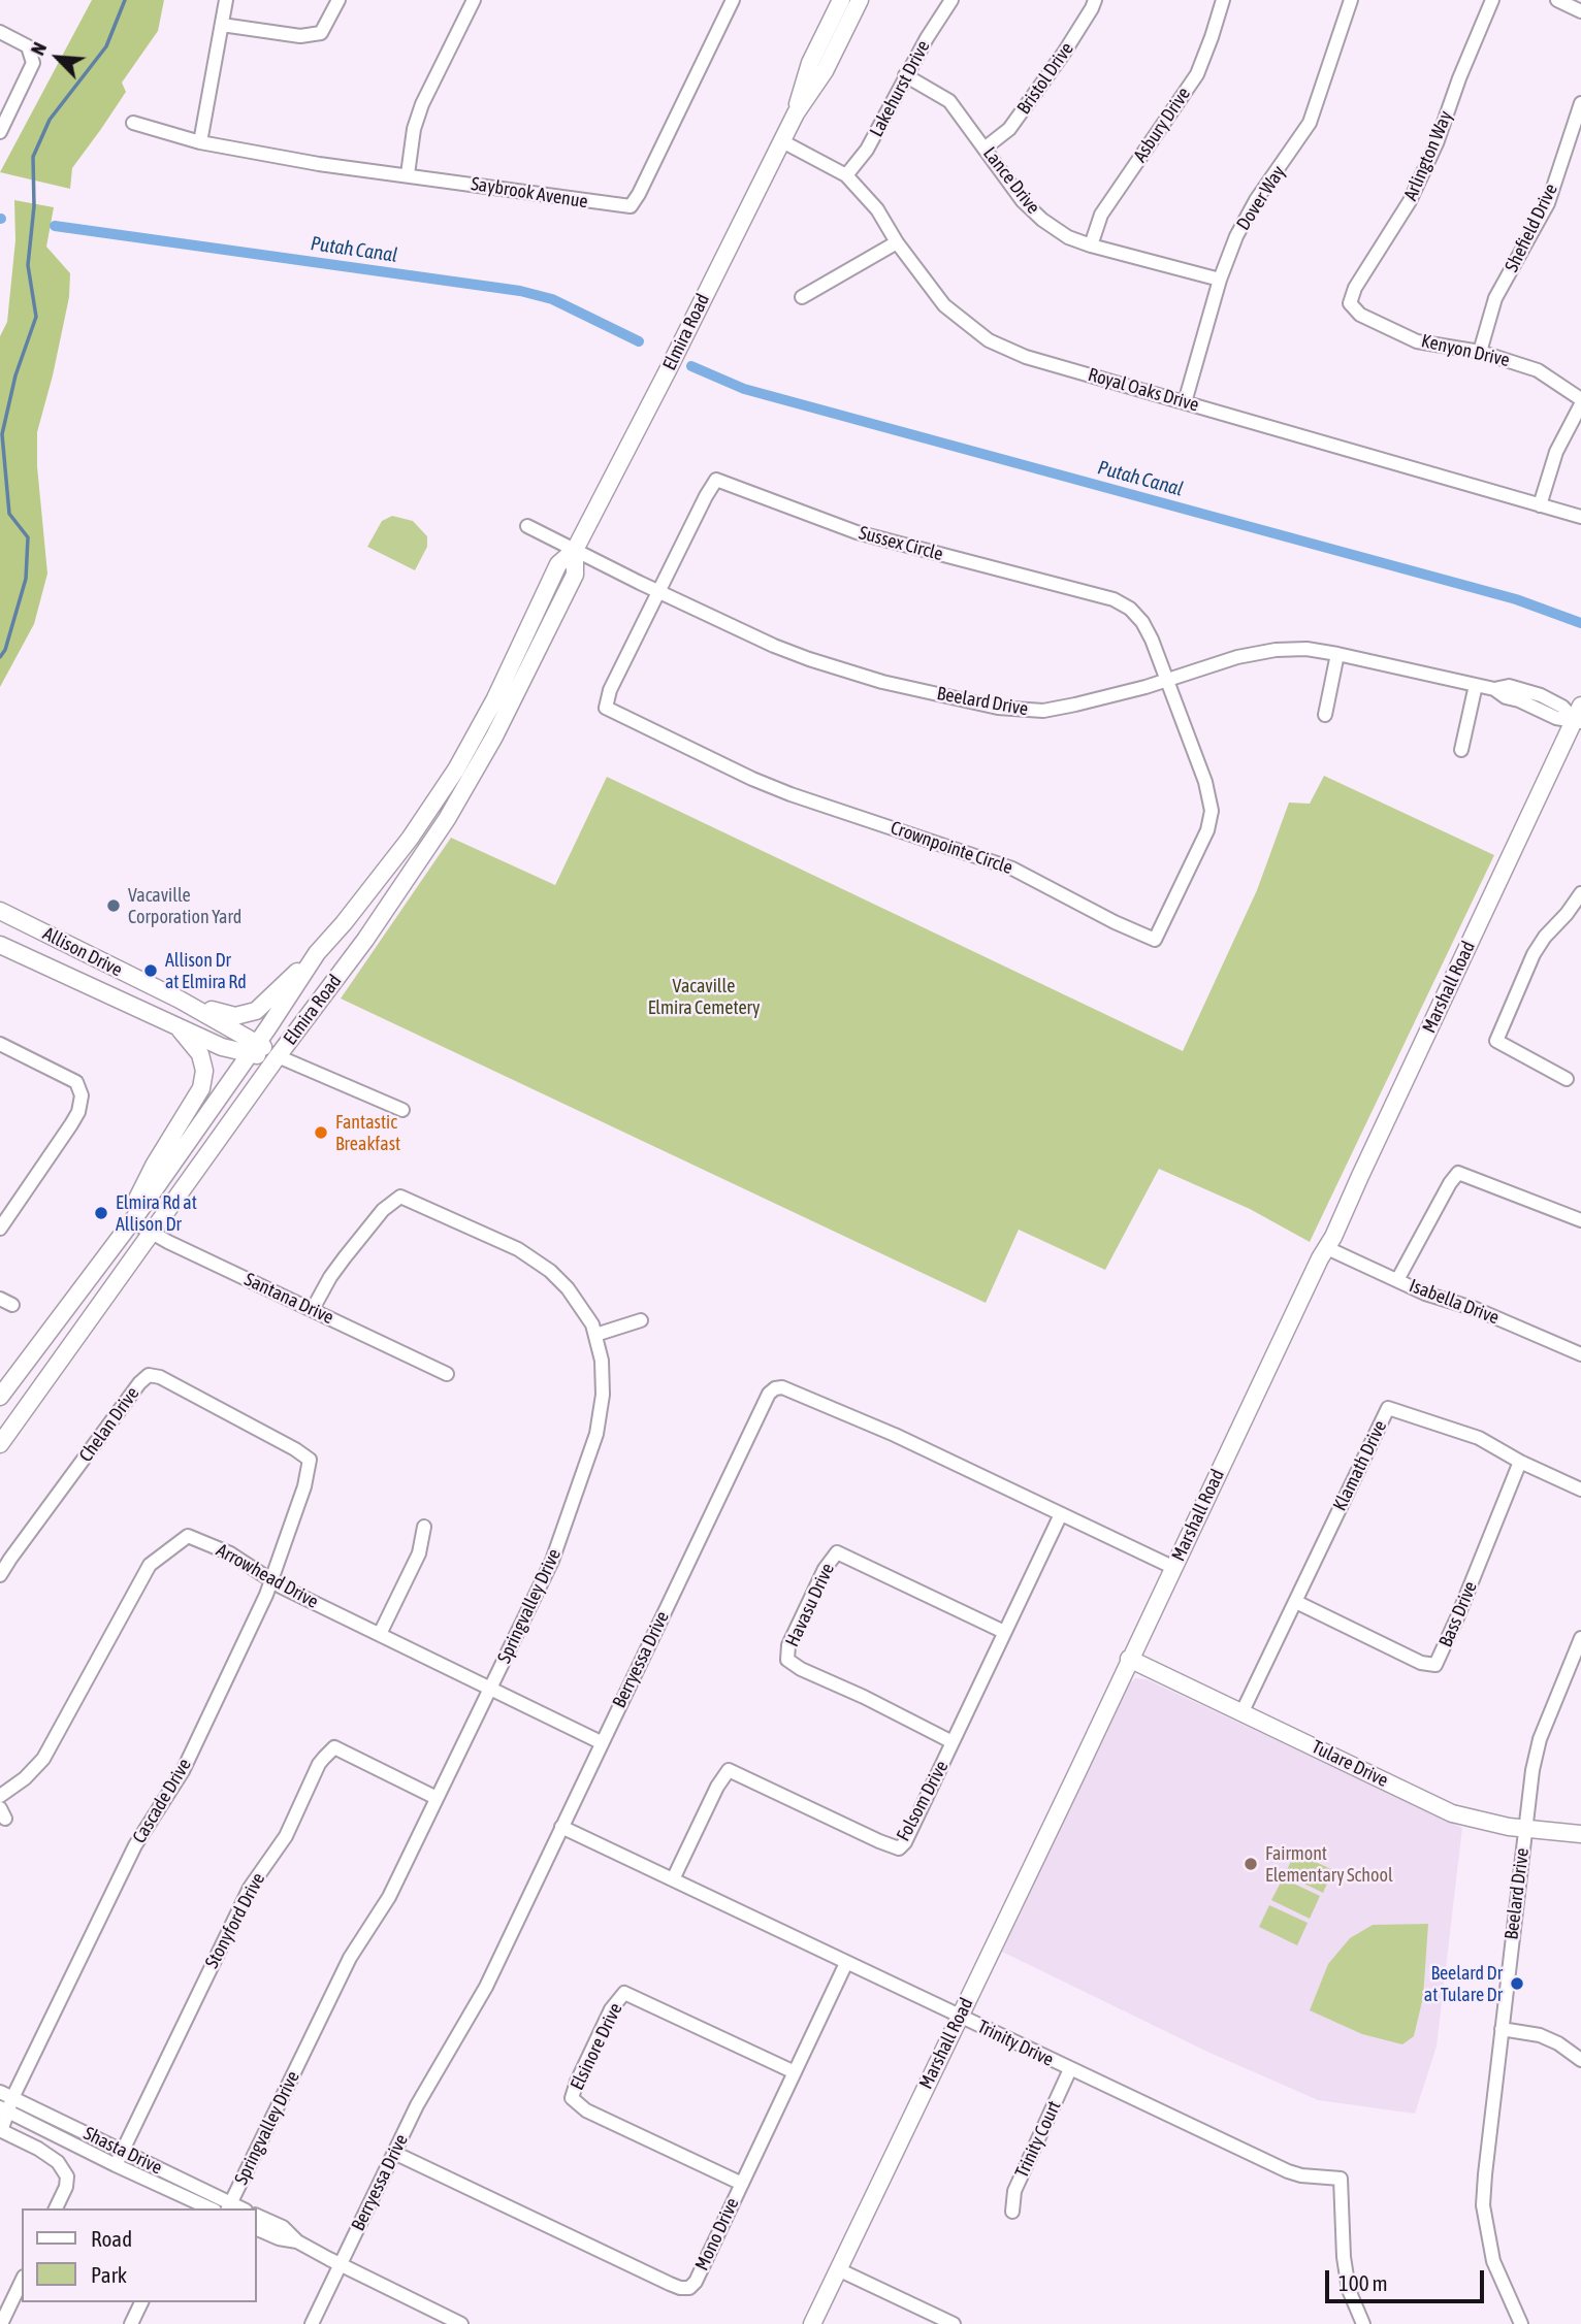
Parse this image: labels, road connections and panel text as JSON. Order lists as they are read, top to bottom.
{
  "streets": {
    "main road": [
      "Elmira Road",
      "Allison Drive",
      "Marshall Road",
      "Tulare Drive"
    ],
    "street": [
      "Bristol Drive",
      "Lakehurst Drive",
      "Asbury Drive",
      "Arlington Way",
      "Lance Drive",
      "Saybrook Avenue",
      "Dover Way",
      "Shefield Drive",
      "Kenyon Drive",
      "Royal Oaks Drive",
      "Sussex Circle",
      "Beelard Drive",
      "Crownpointe Circle",
      "Santana Drive",
      "Isabella Drive",
      "Chelan Drive",
      "Klamath Drive",
      "Arrowhead Drive",
      "Havasu Drive",
      "Springvalley Drive",
      "Bass Drive",
      "Berryessa Drive",
      "Cascade Drive",
      "Folsom Drive",
      "Stonyford Drive",
      "Trinity Drive",
      "Elsinore Drive",
      "Trinity Court",
      "Shasta Drive",
      "Mono Drive"
    ]
  },
  "crossings": [
    ["Bristol Drive", "Lance Drive"],
    ["Lakehurst Drive", "Lance Drive"],
    ["Lakehurst Drive", "Royal Oaks Drive"],
    ["Asbury Drive", "Lance Drive"],
    ["Arlington Way", "Kenyon Drive"],
    ["Lance Drive", "Dover Way"],
    ["Dover Way", "Royal Oaks Drive"],
    ["Shefield Drive", "Kenyon Drive"],
    ["Elmira Road", "Royal Oaks Drive"],
    ["Elmira Road", "Beelard Drive"],
    ["Elmira Road", "Allison Drive"],
    ["Elmira Road", "Santana Drive"],
    ["Sussex Circle", "Beelard Drive"],
    ["Sussex Circle", "Crownpointe Circle"],
    ["Beelard Drive", "Crownpointe Circle"],
    ["Beelard Drive", "Marshall Road"],
    ["Beelard Drive", "Tulare Drive"],
    ["Marshall Road", "Isabella Drive"],
    ["Marshall Road", "Berryessa Drive"],
    ["Marshall Road", "Tulare Drive"],
    ["Marshall Road", "Trinity Drive"],
    ["Santana Drive", "Springvalley Drive"],
    ["Chelan Drive", "Cascade Drive"],
    ["Klamath Drive", "Bass Drive"],
    ["Klamath Drive", "Tulare Drive"],
    ["Arrowhead Drive", "Springvalley Drive"],
    ["Arrowhead Drive", "Berryessa Drive"],
    ["Arrowhead Drive", "Cascade Drive"],
    ["Havasu Drive", "Folsom Drive"],
    ["Springvalley Drive", "Stonyford Drive"],
    ["Springvalley Drive", "Shasta Drive"],
    ["Berryessa Drive", "Folsom Drive"],
    ["Berryessa Drive", "Trinity Drive"],
    ["Berryessa Drive", "Mono Drive"],
    ["Cascade Drive", "Shasta Drive"],
    ["Folsom Drive", "Trinity Drive"],
    ["Stonyford Drive", "Shasta Drive"],
    ["Trinity Drive", "Trinity Court"],
    ["Trinity Drive", "Mono Drive"],
    ["Elsinore Drive", "Mono Drive"]
  ],
  "water": ["Putah Canal"],
  "parks": ["Vacaville Elmira Cemetery"],
  "places": [
    "Vacaville Corporation Yard",
    "Allison Dr at Elmira Rd",
    "Fantastic Breakfast",
    "Elmira Rd at Allison Dr",
    "Fairmont Elementary School",
    "Beelard Dr at Tulare Dr"
  ],
  "legend": ["Road", "Park"],
  "scale_bar": "100 m",
  "north": "top left"
}
